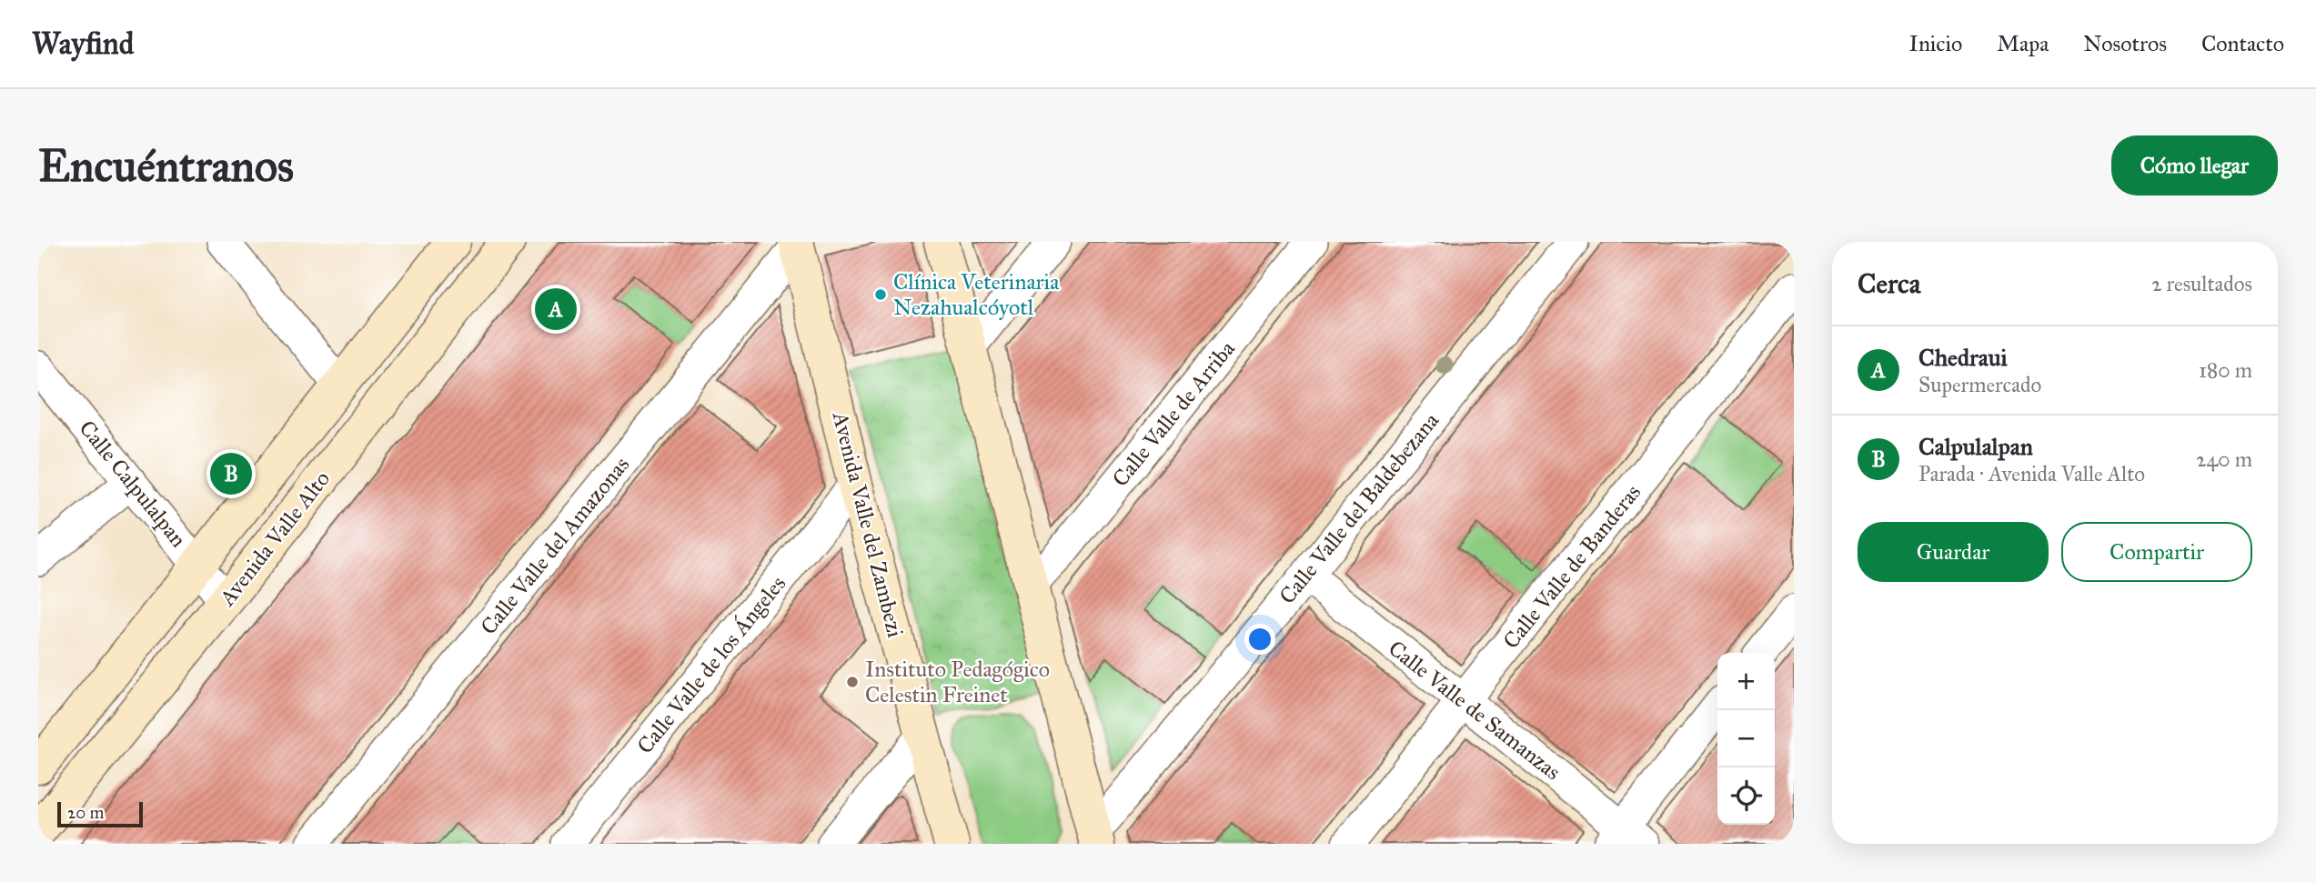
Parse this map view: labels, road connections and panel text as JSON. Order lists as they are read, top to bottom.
{
  "streets": {
    "street": [
      "Calle Valle de Arriba",
      "Calle Calpulalpan",
      "Calle Valle del Baldebezana",
      "Avenida Valle del Zambezi",
      "Avenida Valle Alto",
      "Calle Valle del Amazonas",
      "Calle Valle de Banderas",
      "Calle Valle de los Ángeles",
      "Calle Valle de Samanzas"
    ]
  },
  "crossings": [
    ["Calle Calpulalpan", "Avenida Valle Alto"],
    ["Calle Valle del Baldebezana", "Calle Valle de Samanzas"],
    ["Avenida Valle del Zambezi", "Calle Valle del Amazonas"],
    ["Avenida Valle del Zambezi", "Calle Valle de los Ángeles"],
    ["Calle Valle de Banderas", "Calle Valle de Samanzas"]
  ],
  "places": ["Clínica Veterinaria Nezahualcóyotl", "Instituto Pedagógico Celestin Freinet"],
  "scale_bar": "20 m",
  "page": {
    "header": "Wayfind",
    "nav": [
      "Inicio",
      "Mapa",
      "Nosotros",
      "Contacto"
    ],
    "buttons": [
      "Cómo llegar",
      ["Guardar", "Compartir"]
    ],
    "title": "Encuéntranos",
    "heading": ["Cerca", "2 resultados"],
    "pins": ["A", "B"],
    "list": [
      {
        "mark": "A",
        "name": "Chedraui",
        "note": "Supermercado",
        "value": "180 m"
      },
      {
        "mark": "B",
        "name": "Calpulalpan",
        "note": "Parada · Avenida Valle Alto",
        "value": "240 m"
      }
    ],
    "map_buttons": ["+", "−"],
    "scale": "20 m"
  }
}
